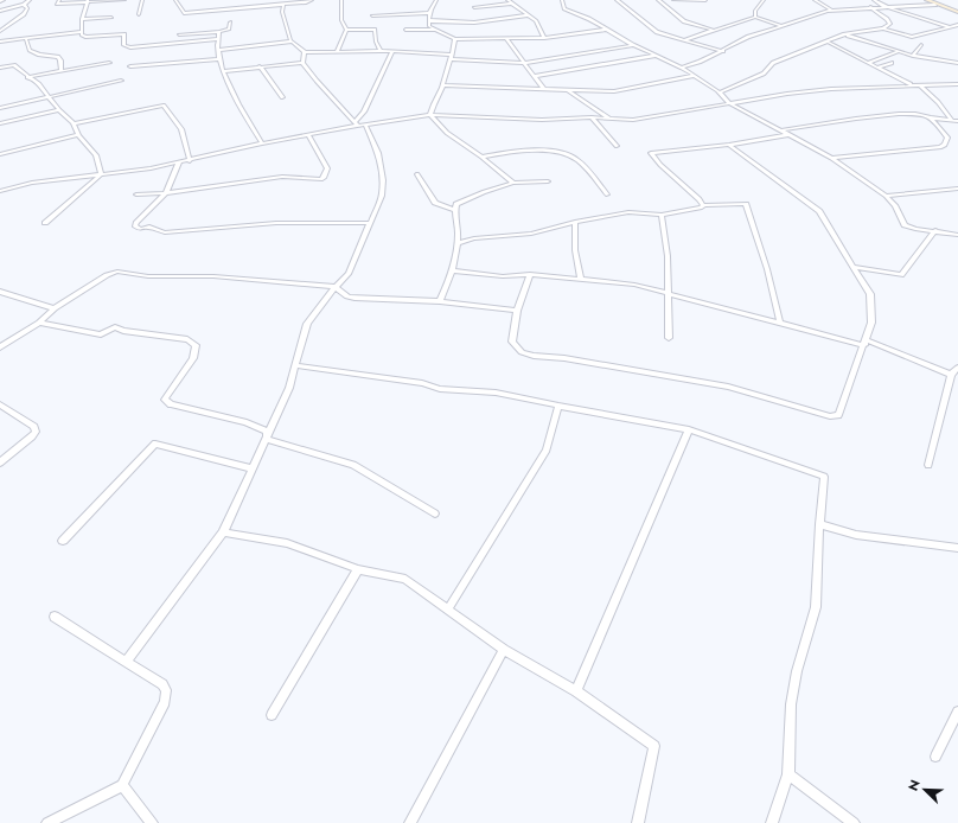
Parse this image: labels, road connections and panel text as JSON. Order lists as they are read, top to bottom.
{
  "north": "top left"
}
